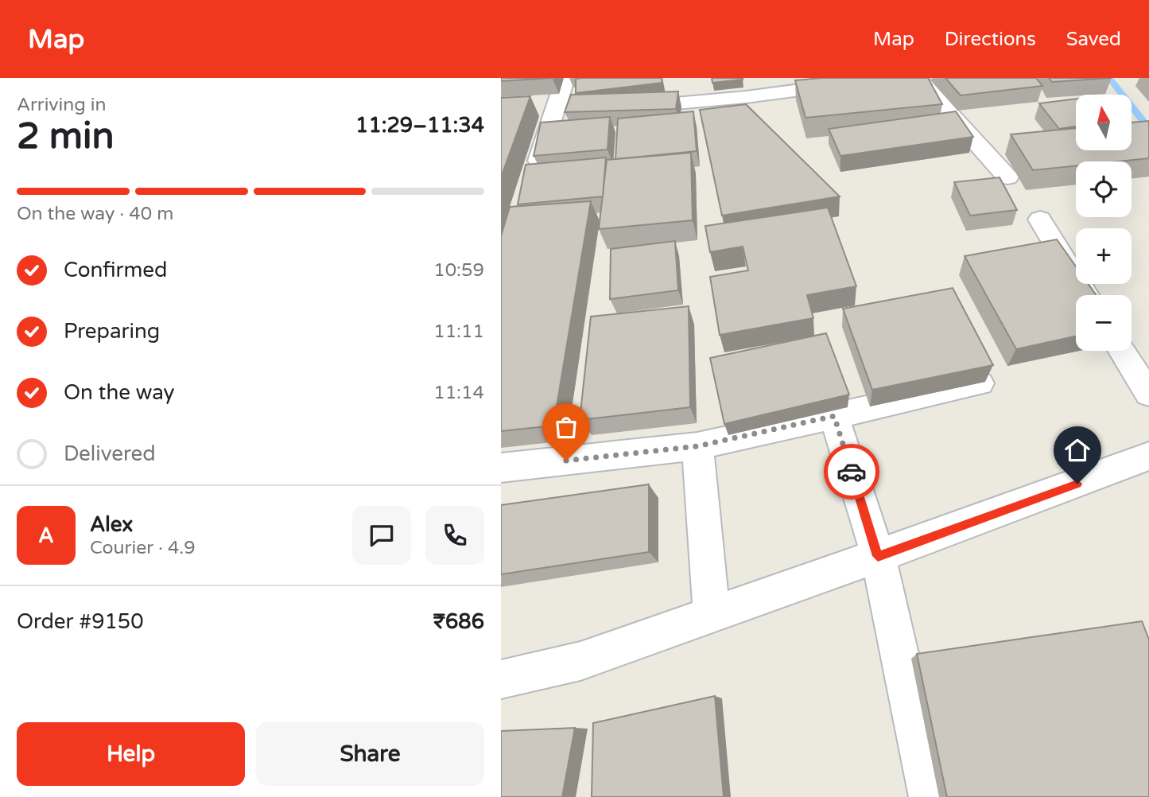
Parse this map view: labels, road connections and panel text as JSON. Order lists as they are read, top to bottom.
{
  "north": "top",
  "page": {
    "header": "Map",
    "nav": ["Map", "Directions", "Saved"],
    "heading": ["2 min", "Arriving in", "11:29–11:34"],
    "panel": [
      "Alex",
      "Courier · 4.9",
      "Order #9150",
      "₹686"
    ],
    "map_buttons": ["+", "−"],
    "bar": "On the way · 40 m",
    "list": [
      ["Confirmed", "10:59"],
      ["Preparing", "11:11"],
      ["On the way", "11:14"],
      "Delivered"
    ],
    "round": "A",
    "buttons": ["Help", "Share"]
  }
}
